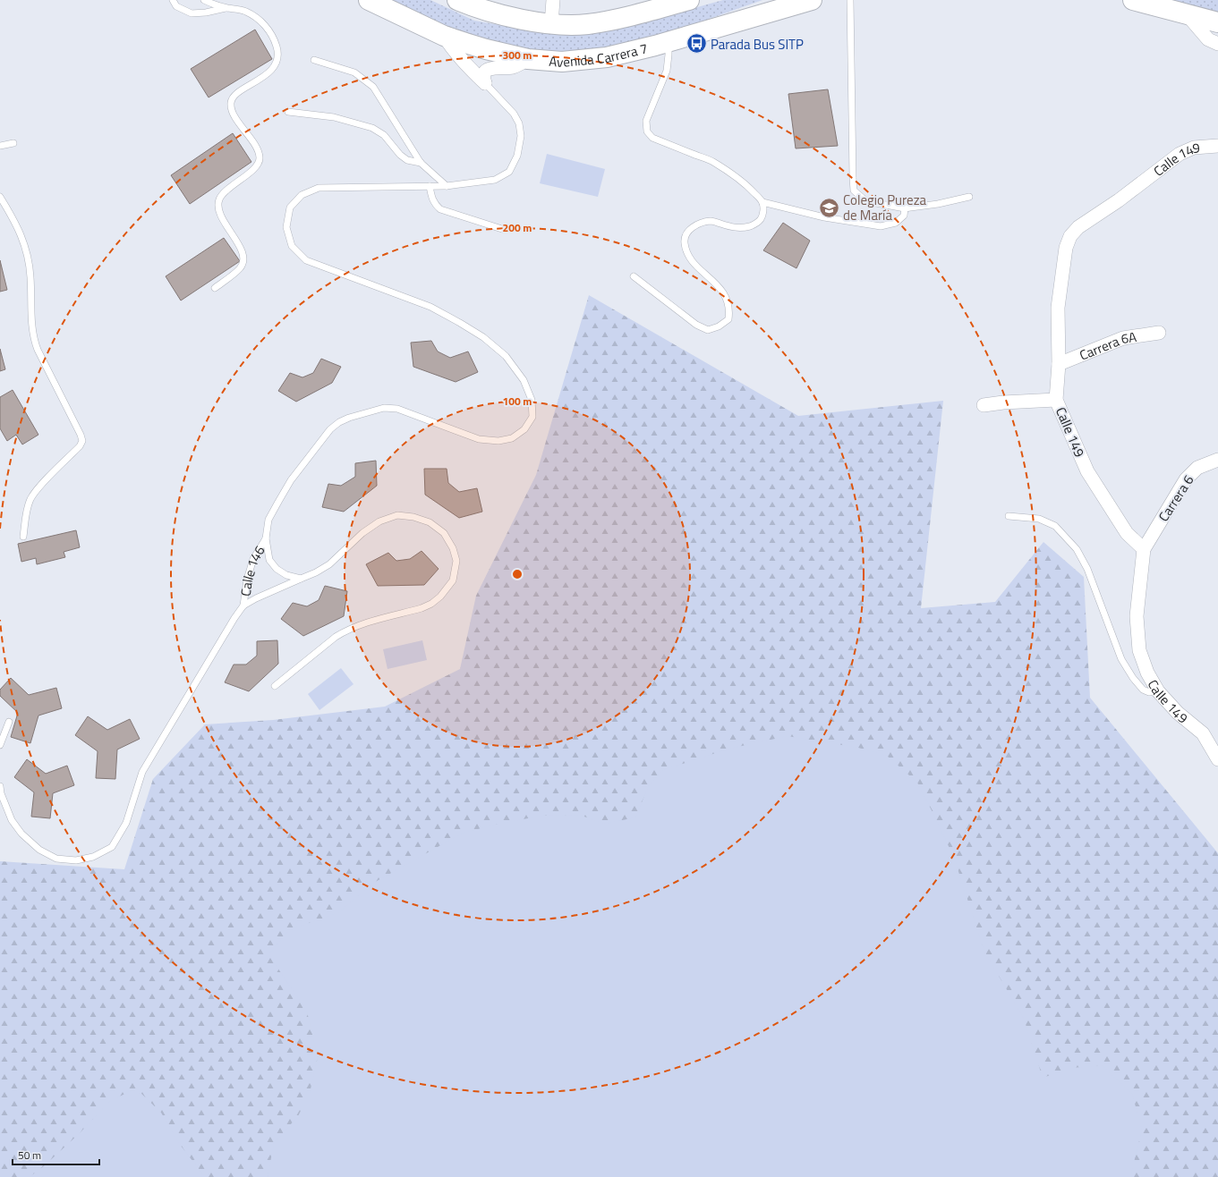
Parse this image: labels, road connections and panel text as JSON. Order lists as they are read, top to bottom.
{
  "streets": {
    "main road": ["Avenida Carrera 7"],
    "street": ["Calle 149", "Carrera 6A", "Carrera 6"],
    "lane": ["Calle 146"]
  },
  "crossings": [
    ["Calle 149", "Carrera 6A"],
    ["Calle 149", "Carrera 6"]
  ],
  "places": {
    "bus stop": ["Parada Bus SITP"],
    "school or university": ["Colegio Pureza de María"]
  },
  "scale_bar": "50 m",
  "rings": ["300 m", "200 m", "100 m"]
}
